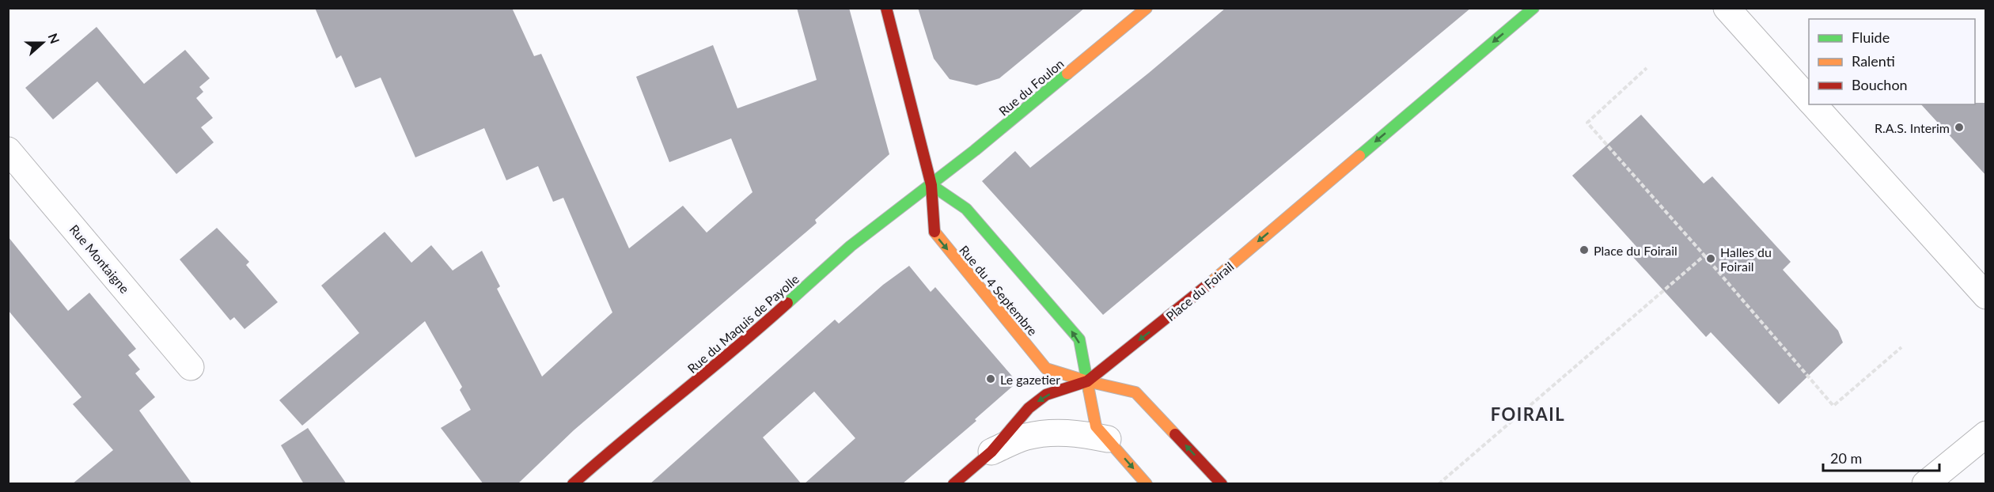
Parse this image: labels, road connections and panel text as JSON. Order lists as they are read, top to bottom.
{
  "streets": {
    "street": [
      "Rue du Foulon",
      "Rue Montaigne",
      "Rue du 4 Septembre",
      "Place du Foirail",
      "Rue du Maquis de Payolle"
    ]
  },
  "crossings": [
    ["Rue du Foulon", "Rue du 4 Septembre"],
    ["Rue du Foulon", "Rue du Maquis de Payolle"],
    ["Rue du 4 Septembre", "Place du Foirail"],
    ["Rue du 4 Septembre", "Rue du Maquis de Payolle"]
  ],
  "one_way": ["Place du Foirail"],
  "districts": ["FOIRAIL"],
  "places": [
    "R.A.S. Interim",
    "Place du Foirail",
    "Halles du Foirail",
    "Le gazetier"
  ],
  "legend": ["Fluide", "Ralenti", "Bouchon"],
  "scale_bar": "20 m",
  "north": "right"
}
